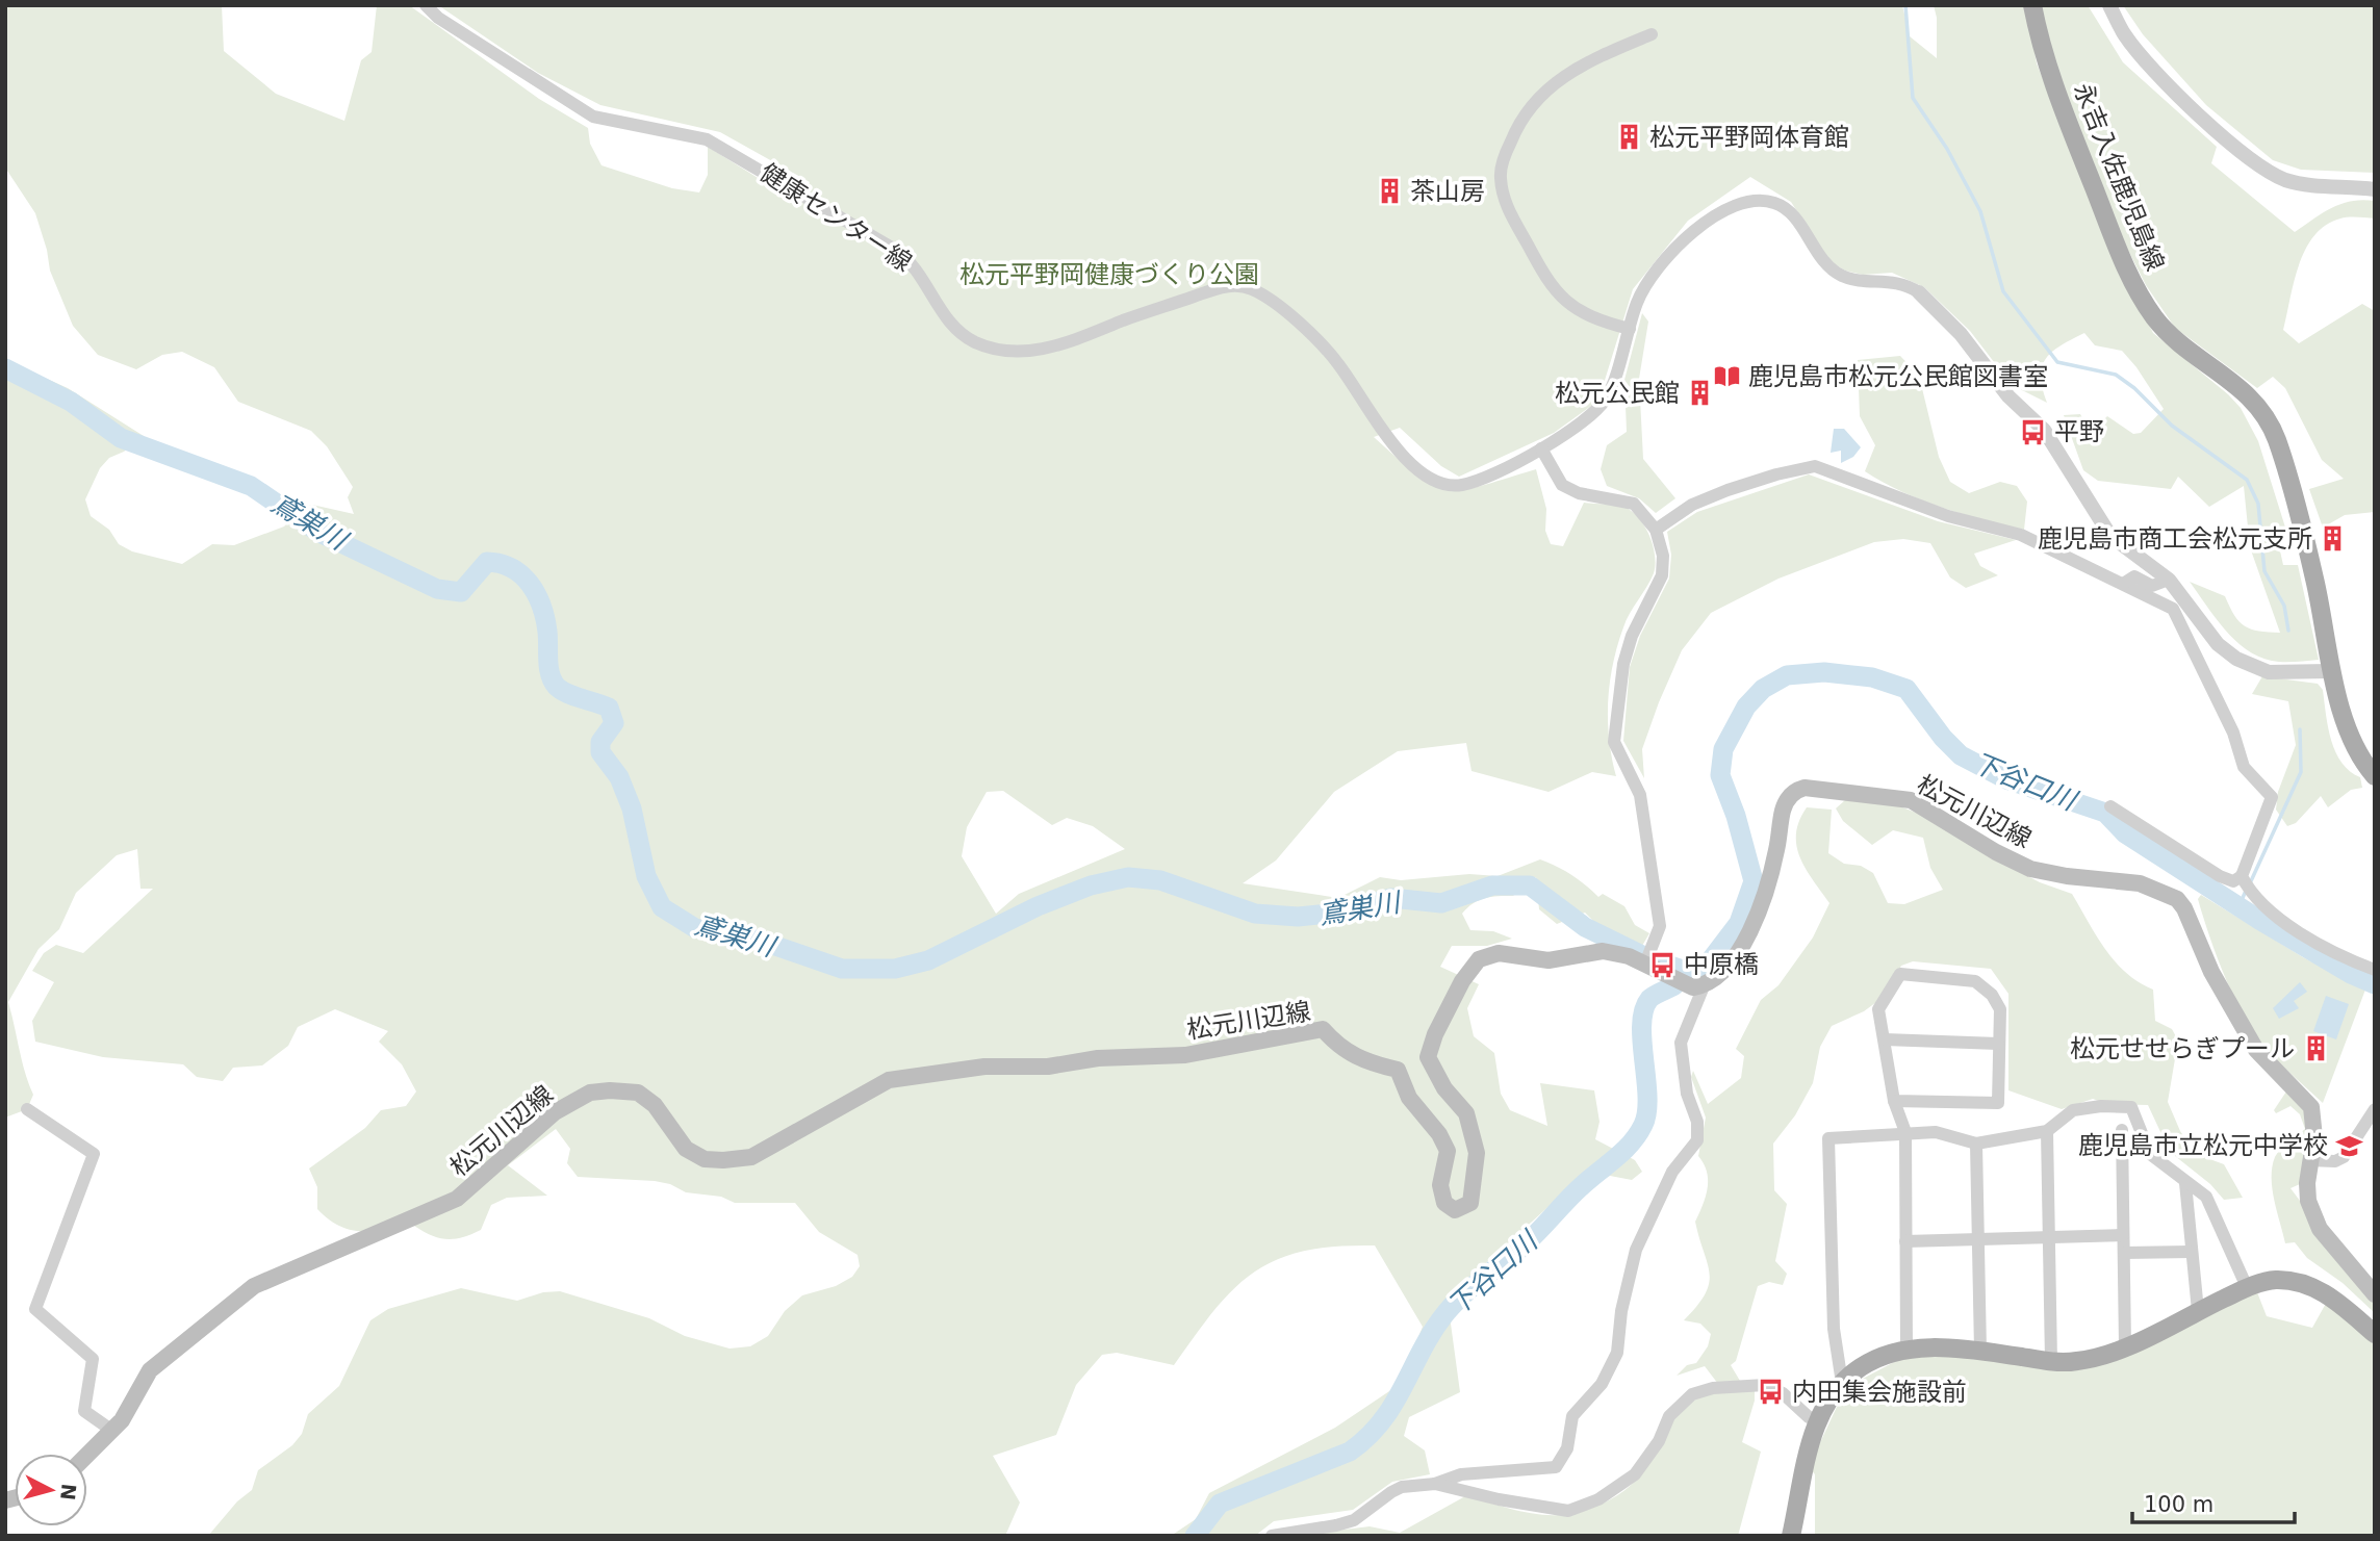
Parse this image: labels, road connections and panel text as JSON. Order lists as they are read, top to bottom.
{
  "streets": {
    "main road": ["永吉入佐鹿児島線", "松元川辺線"],
    "street": ["健康センター線"]
  },
  "crossings": [
    ["永吉入佐鹿児島線", "健康センター線"]
  ],
  "water": ["鳶巣川", "下谷口川"],
  "parks": ["松元平野岡健康づくり公園"],
  "places": {
    "building": [
      "松元平野岡体育館",
      "茶山房",
      "松元公民館",
      "鹿児島市商工会松元支所",
      "松元せせらぎプール"
    ],
    "library": ["鹿児島市松元公民館図書室"],
    "bus stop": ["平野", "中原橋", "内田集会施設前"],
    "school or university": ["鹿児島市立松元中学校"]
  },
  "scale_bar": "100 m",
  "north": "right"
}
